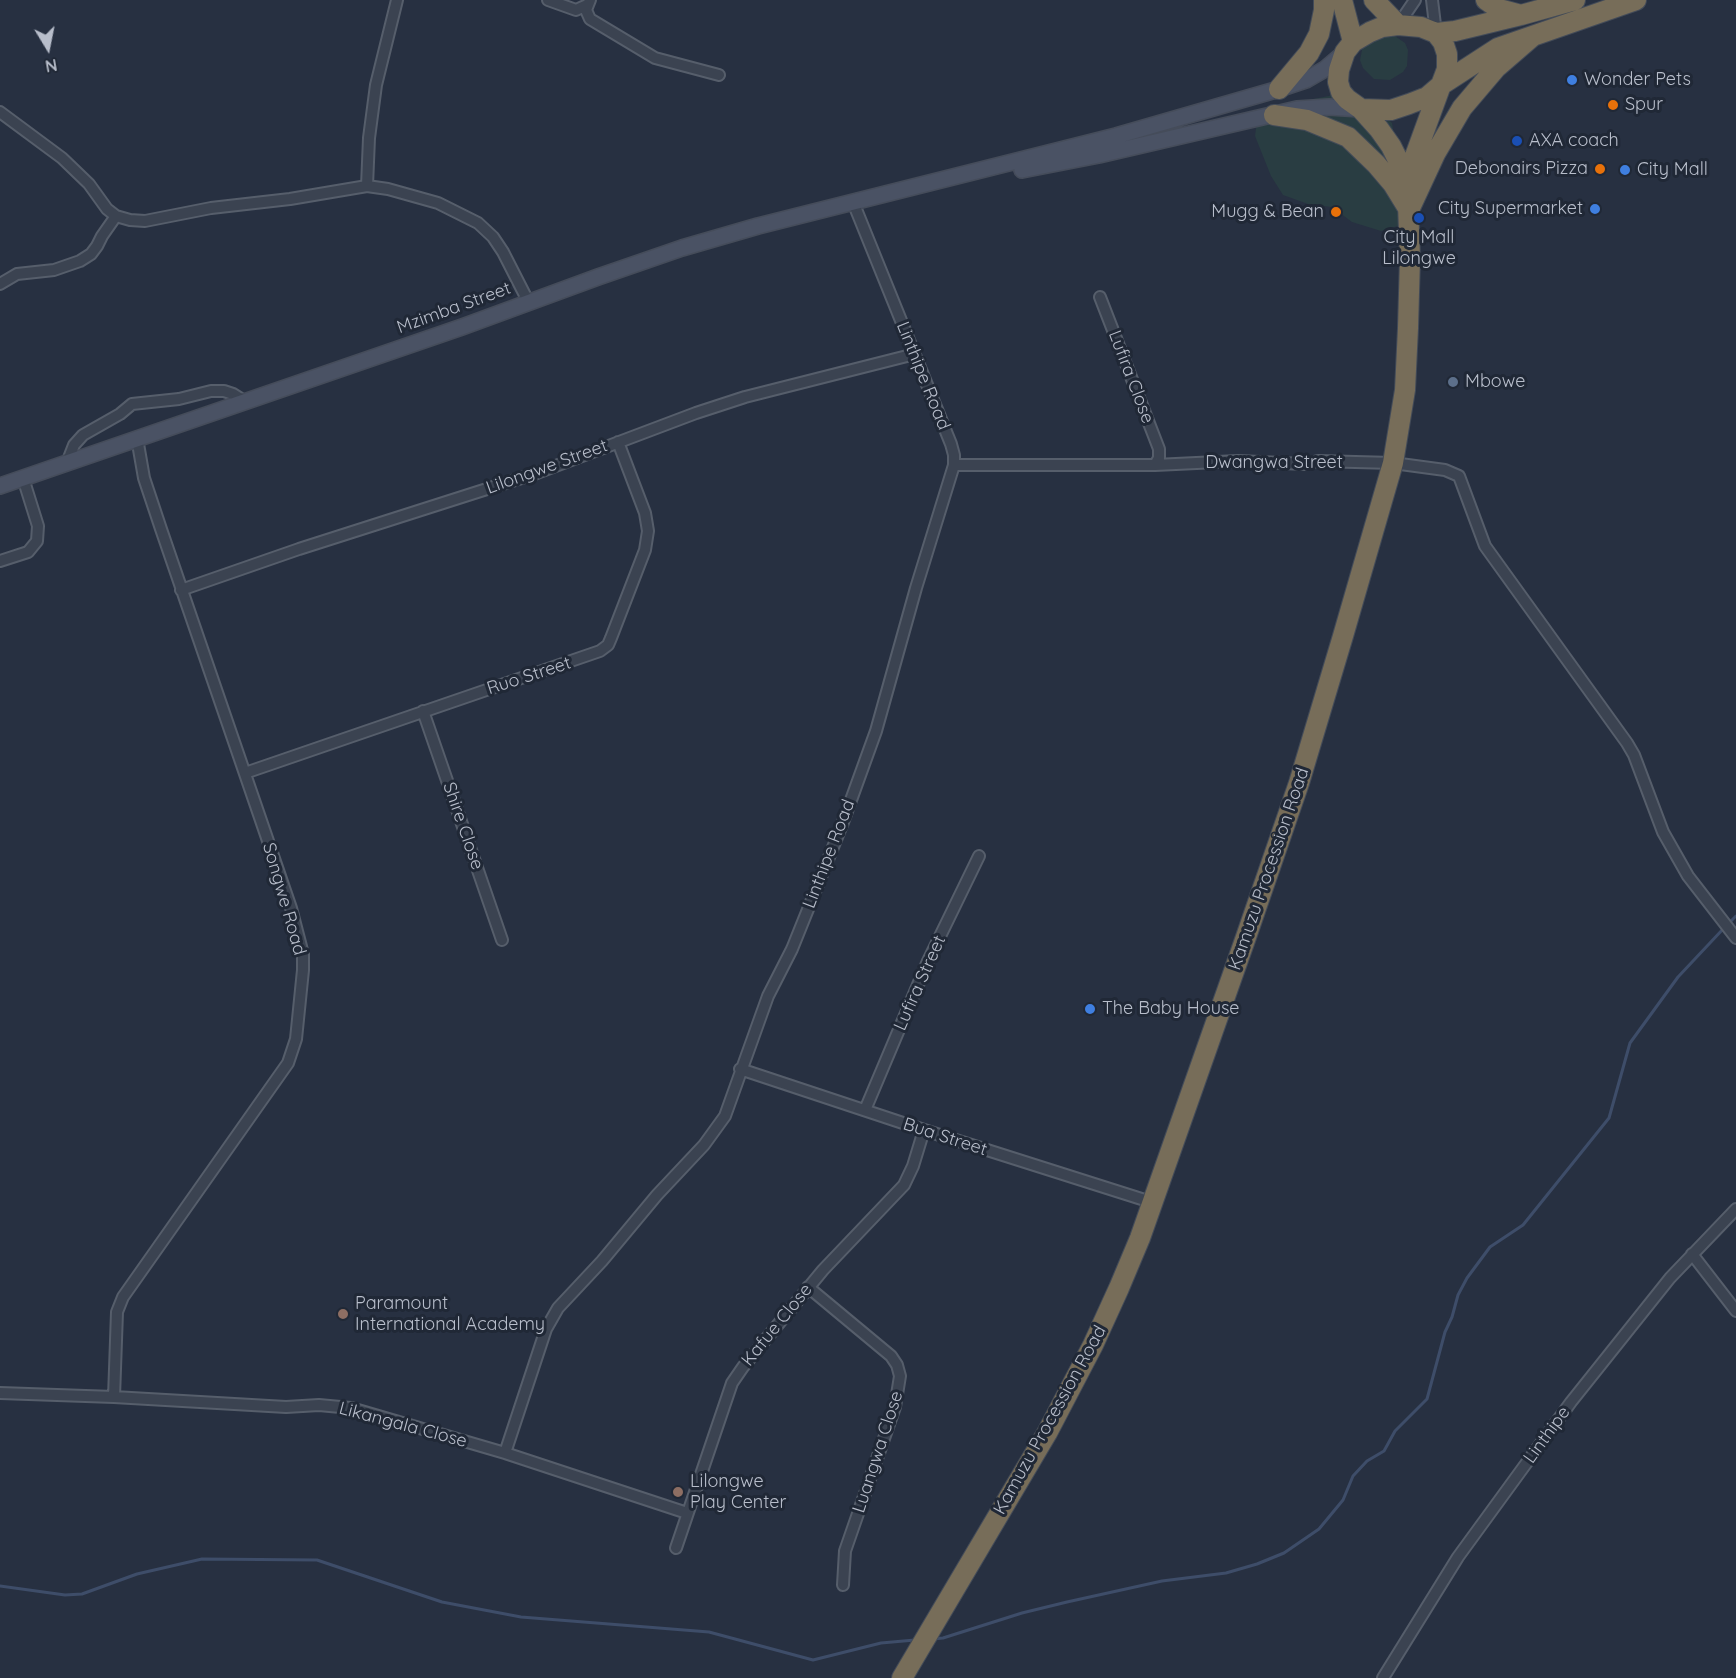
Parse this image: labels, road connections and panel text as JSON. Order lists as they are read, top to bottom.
{
  "streets": {
    "highway": ["Kamuzu Procession Road"],
    "main road": ["Mzimba Street"],
    "street": [
      "Linthipe Road",
      "Lufira Close",
      "Dwangwa Street",
      "Lilongwe Street",
      "Ruo Street",
      "Shire Close",
      "Songwe Road",
      "Lufira Street",
      "Bua Street",
      "Kafue Close",
      "Likangala Close",
      "Linthipe",
      "Luangwa Close"
    ]
  },
  "crossings": [
    ["Mzimba Street", "Linthipe Road"],
    ["Mzimba Street", "Songwe Road"],
    ["Linthipe Road", "Dwangwa Street"],
    ["Linthipe Road", "Lilongwe Street"],
    ["Linthipe Road", "Bua Street"],
    ["Linthipe Road", "Likangala Close"],
    ["Lufira Close", "Dwangwa Street"],
    ["Dwangwa Street", "Kamuzu Procession Road"],
    ["Lilongwe Street", "Ruo Street"],
    ["Lilongwe Street", "Songwe Road"],
    ["Ruo Street", "Shire Close"],
    ["Ruo Street", "Songwe Road"],
    ["Kamuzu Procession Road", "Bua Street"],
    ["Songwe Road", "Likangala Close"],
    ["Lufira Street", "Bua Street"],
    ["Bua Street", "Kafue Close"],
    ["Kafue Close", "Likangala Close"],
    ["Kafue Close", "Luangwa Close"]
  ],
  "places": [
    "Wonder Pets",
    "Spur",
    "AXA coach",
    "Debonairs Pizza",
    "City Mall",
    "City Supermarket",
    "Mugg & Bean",
    "City Mall Lilongwe",
    "Mbowe",
    "The Baby House",
    "Paramount International Academy",
    "Lilongwe Play Center"
  ],
  "north": "bottom"
}
